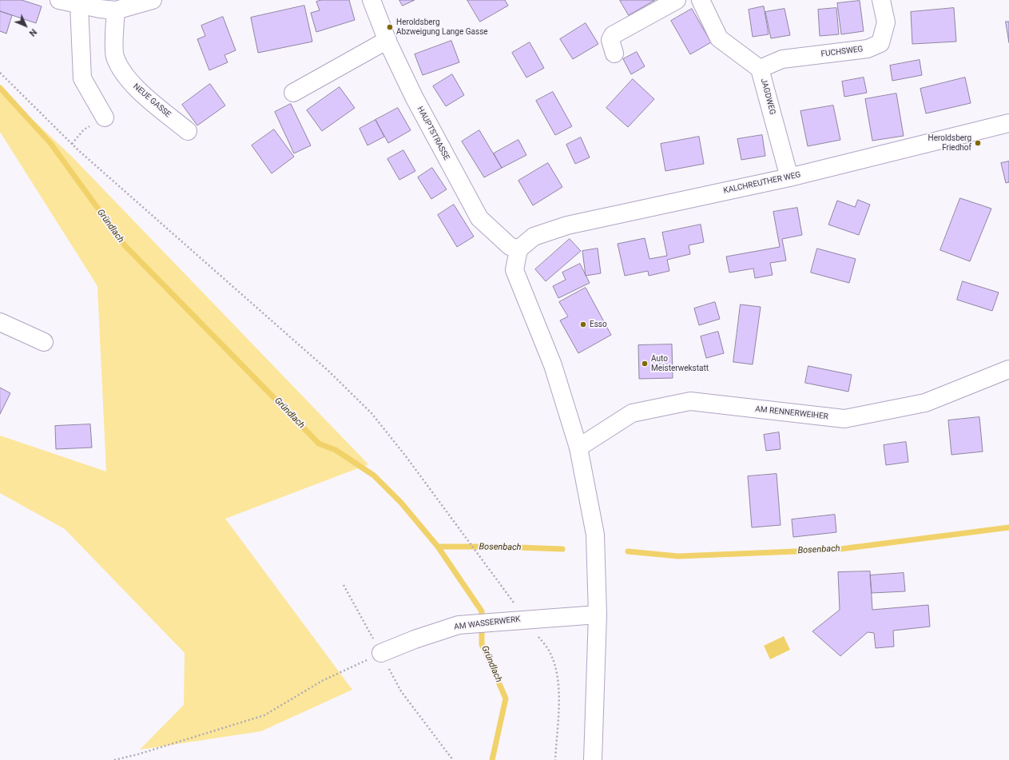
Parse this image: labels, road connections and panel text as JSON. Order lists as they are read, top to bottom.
{
  "streets": {
    "street": [
      "FUCHSWEG",
      "JAGDWEG",
      "NEUE GASSE",
      "HAUPTSTRASSE",
      "KALCHREUTHER WEG",
      "AM RENNERWEIHER",
      "AM WASSERWERK"
    ]
  },
  "crossings": [
    ["FUCHSWEG", "JAGDWEG"],
    ["JAGDWEG", "KALCHREUTHER WEG"],
    ["HAUPTSTRASSE", "KALCHREUTHER WEG"]
  ],
  "water": ["Gründlach", "Bosenbach"],
  "places": [
    "Heroldsberg Abzweigung Lange Gasse",
    "Heroldsberg Friedhof",
    "Esso",
    "Auto Meisterwekstatt"
  ],
  "north": "bottom right"
}
